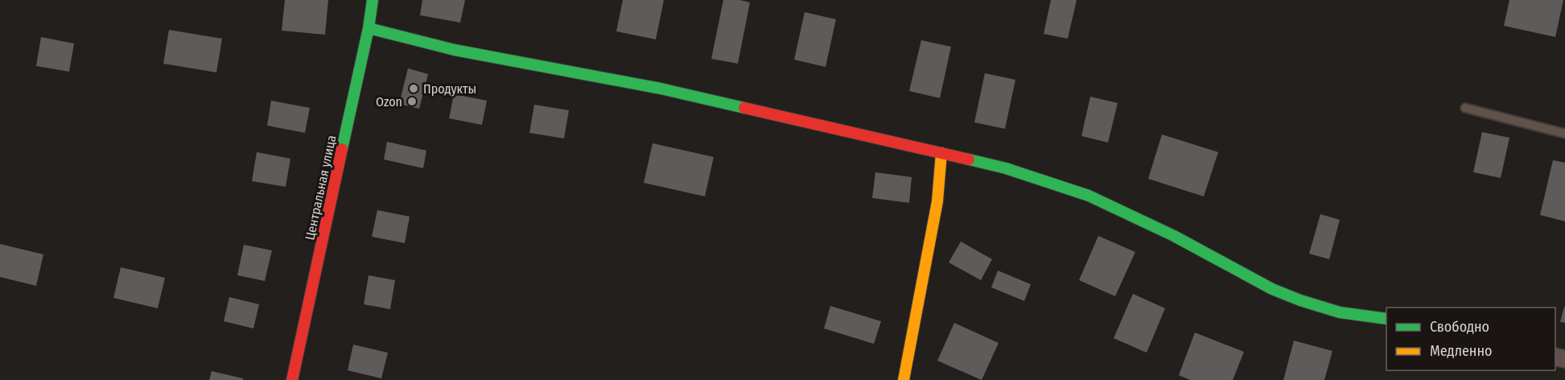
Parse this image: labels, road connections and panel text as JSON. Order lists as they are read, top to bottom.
{
  "streets": {
    "street": ["Центральная улица"]
  },
  "places": ["Продукты", "Ozon"],
  "legend": ["Свободно", "Медленно"]
}
